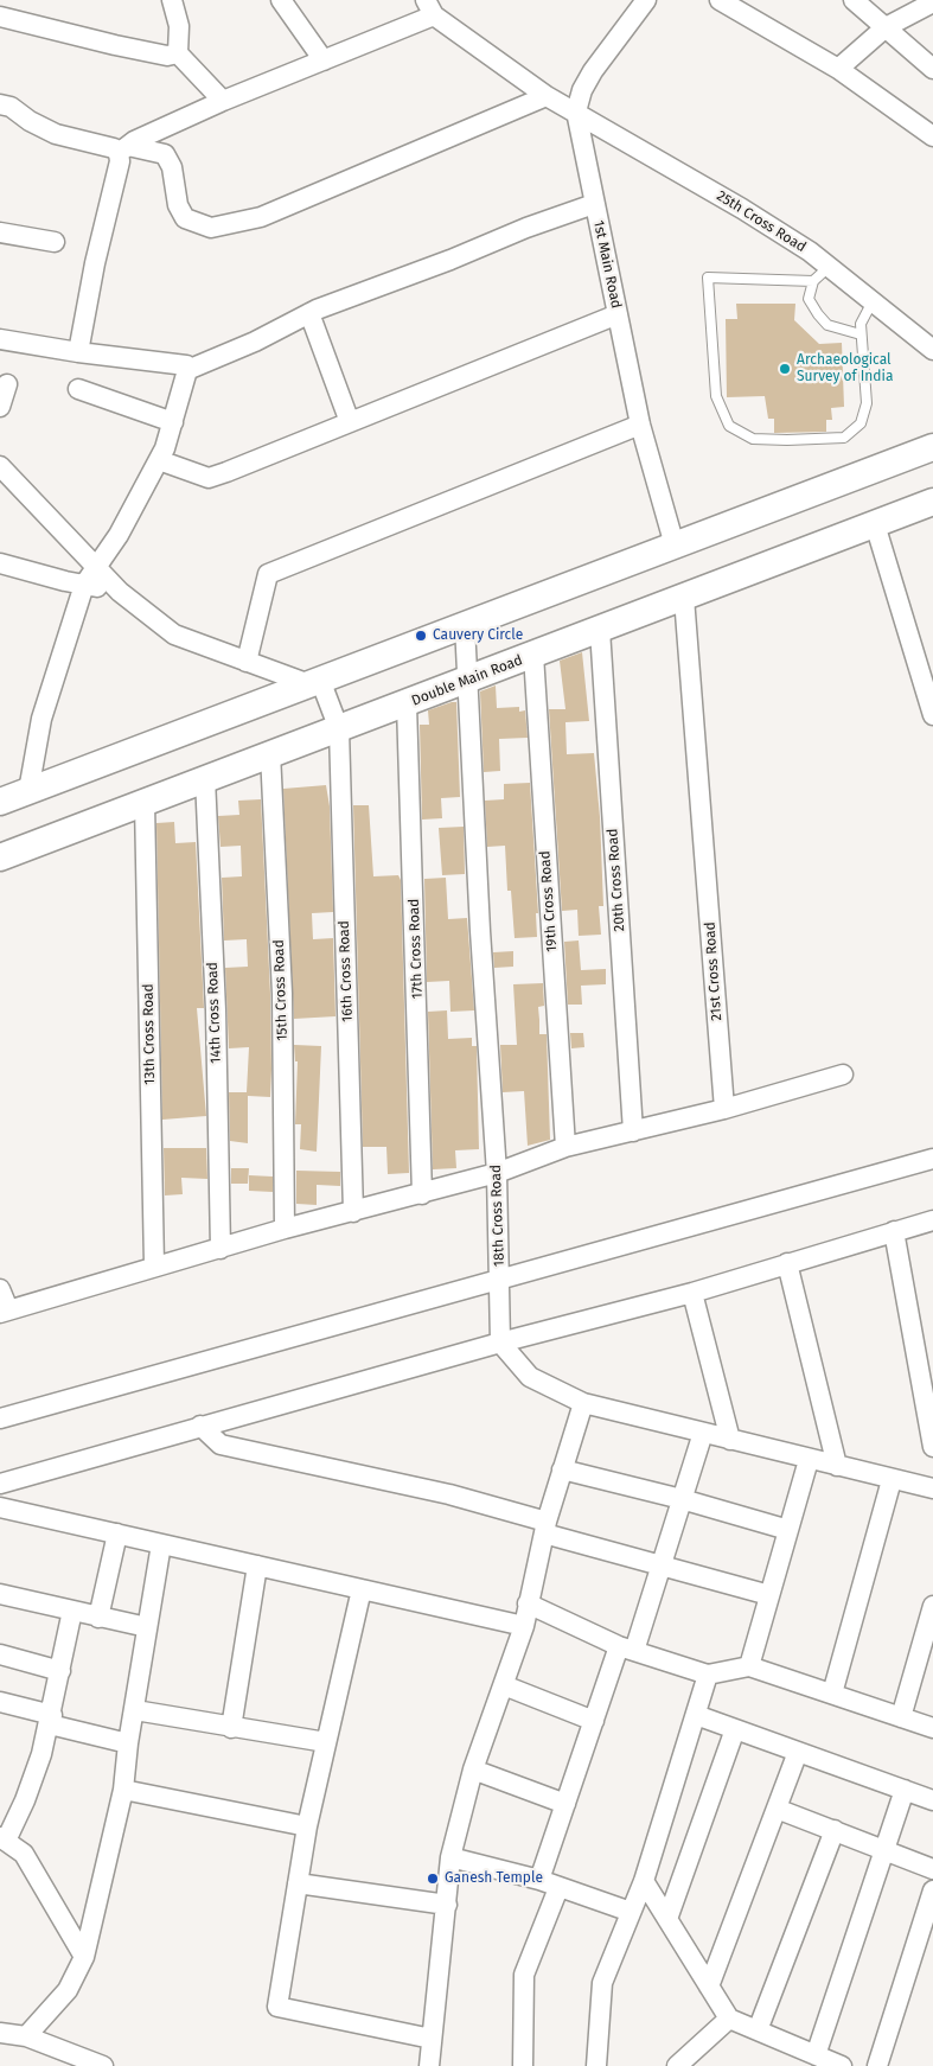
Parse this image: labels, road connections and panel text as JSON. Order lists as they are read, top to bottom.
{
  "streets": {
    "street": [
      "25th Cross Road",
      "1st Main Road",
      "Double Main Road",
      "20th Cross Road",
      "19th Cross Road",
      "17th Cross Road",
      "16th Cross Road",
      "21st Cross Road",
      "15th Cross Road",
      "14th Cross Road",
      "13th Cross Road",
      "18th Cross Road"
    ]
  },
  "crossings": [
    ["25th Cross Road", "1st Main Road"],
    ["Double Main Road", "20th Cross Road"],
    ["Double Main Road", "19th Cross Road"],
    ["Double Main Road", "17th Cross Road"],
    ["Double Main Road", "16th Cross Road"],
    ["Double Main Road", "21st Cross Road"],
    ["Double Main Road", "15th Cross Road"],
    ["Double Main Road", "14th Cross Road"],
    ["Double Main Road", "13th Cross Road"],
    ["Double Main Road", "18th Cross Road"]
  ],
  "places": ["Archaeological Survey of India", "Cauvery Circle", "Ganesh Temple"]
}
